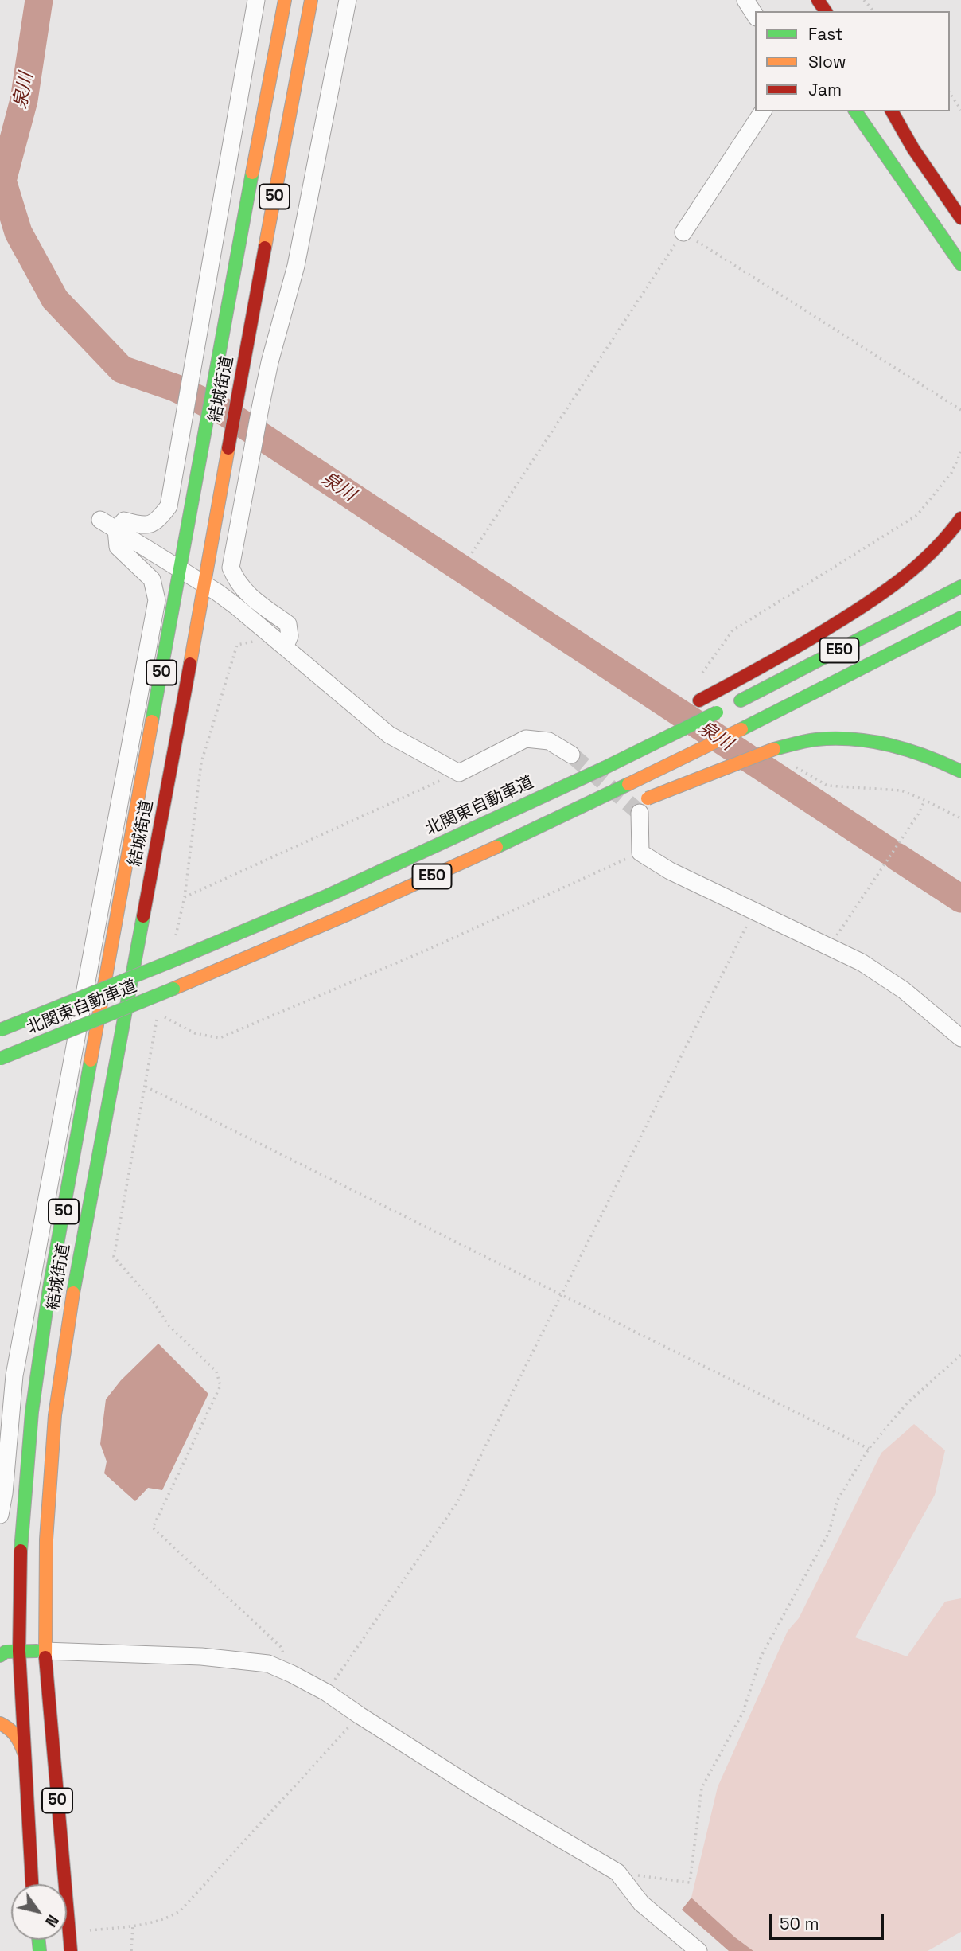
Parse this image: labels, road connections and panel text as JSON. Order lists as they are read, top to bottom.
{
  "streets": {
    "main road": [
      "50",
      "結城街道",
      "E50",
      "北関東自動車道"
    ]
  },
  "crossings": [
    ["50", "結城街道"]
  ],
  "water": ["泉川"],
  "legend": ["Fast", "Slow", "Jam"],
  "scale_bar": "50 m",
  "north": "bottom right"
}
